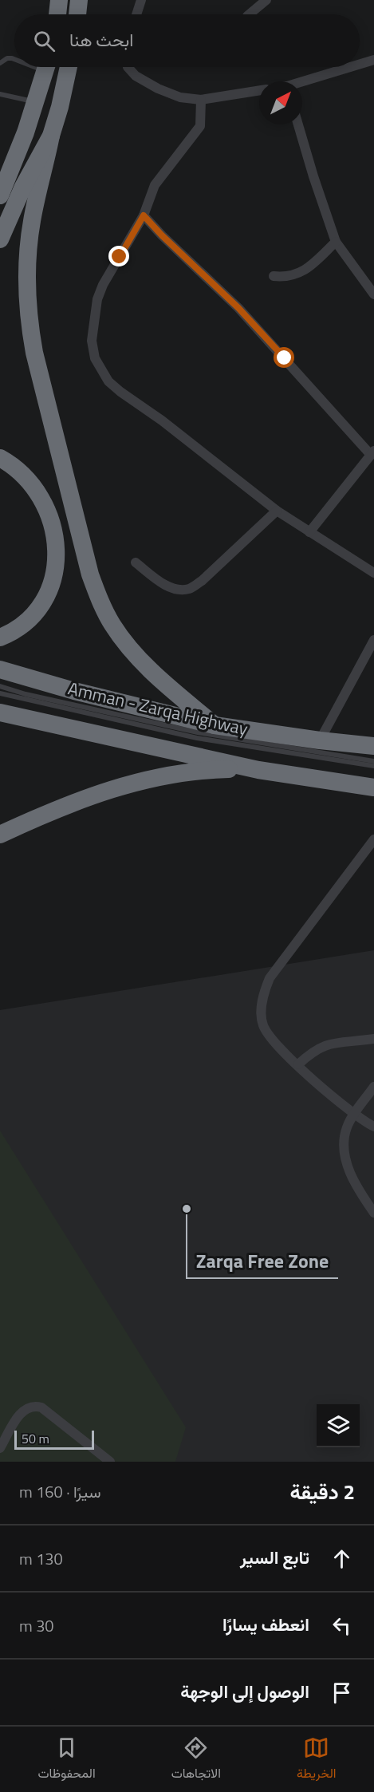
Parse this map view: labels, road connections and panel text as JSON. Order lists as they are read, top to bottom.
{
  "streets": {
    "highway": ["Amman - Zarqa Highway"]
  },
  "places": ["Zarqa Free Zone"],
  "scale_bar": "50 m",
  "north": "top right",
  "page": {
    "search": "ابحث هنا",
    "scale": "50 m",
    "heading": ["2 دقيقة", "سيرًا · 160 m"],
    "list": [
      ["تابع السير", "130 m"],
      ["انعطف يسارًا", "30 m"],
      "الوصول إلى الوجهة"
    ],
    "nav": ["الخريطة", "الاتجاهات", "المحفوظات"]
  }
}
